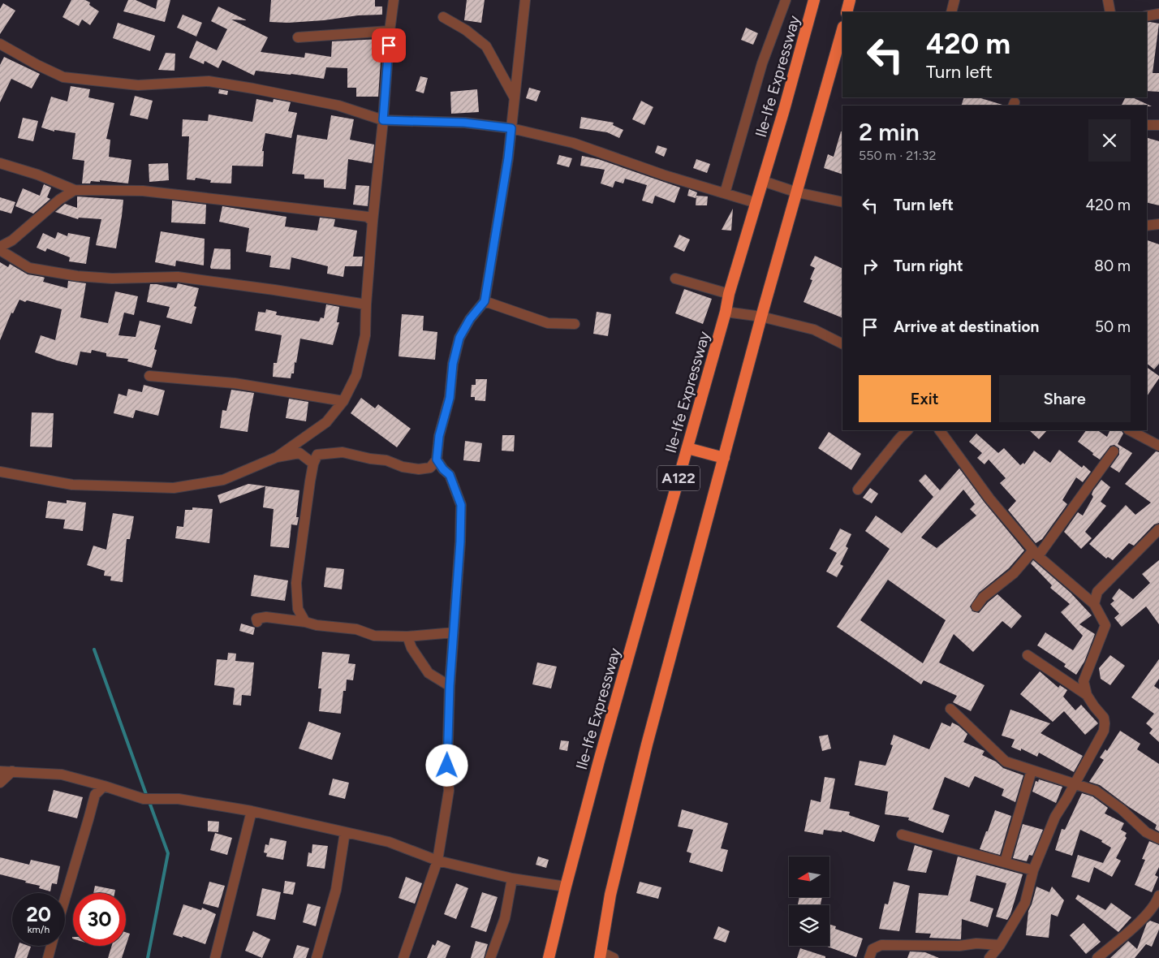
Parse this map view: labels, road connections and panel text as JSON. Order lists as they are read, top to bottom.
{
  "streets": {
    "highway": ["Ile-Ife Expressway", "A122"]
  },
  "north": "left",
  "page": {
    "turn": ["420 m", "Turn left"],
    "heading": ["2 min", "550 m · 21:32"],
    "list": [
      {
        "name": "Turn left",
        "value": "420 m"
      },
      {
        "name": "Turn right",
        "value": "80 m"
      },
      {
        "name": "Arrive at destination",
        "value": "50 m"
      }
    ],
    "buttons": ["Exit", "Share"],
    "speed": "20 km/h",
    "limit": "30"
  }
}
